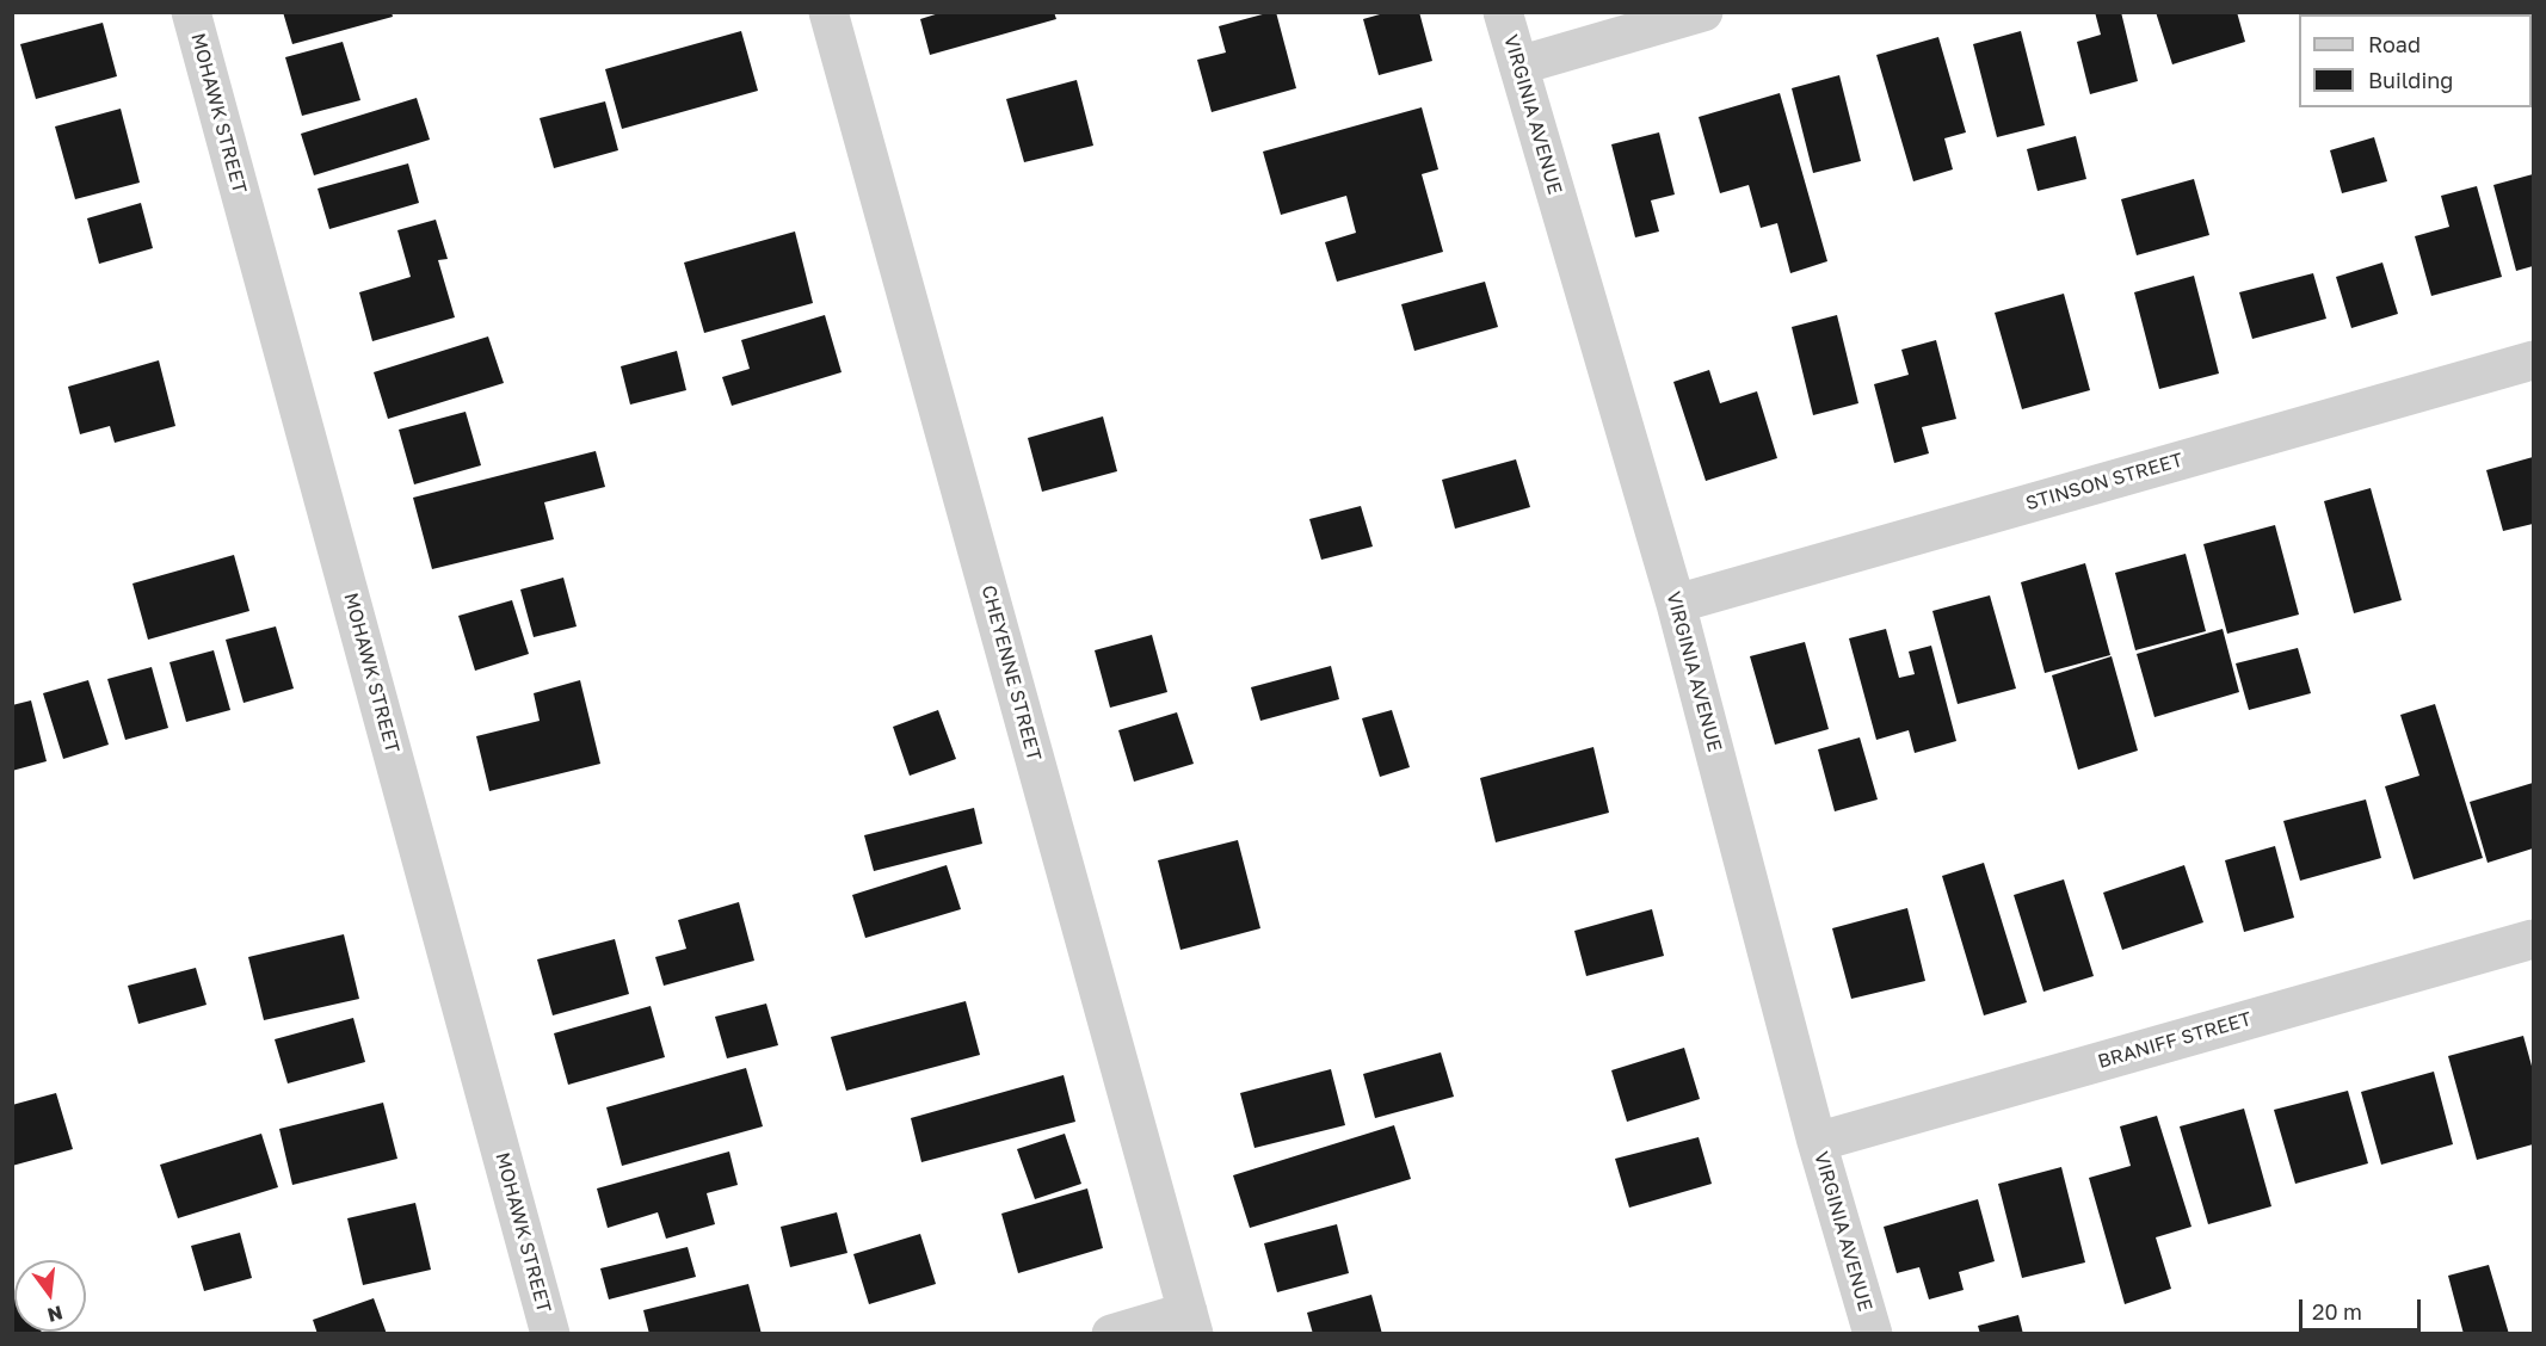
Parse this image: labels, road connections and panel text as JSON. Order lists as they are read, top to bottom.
{
  "streets": {
    "street": [
      "MOHAWK STREET",
      "VIRGINIA AVENUE",
      "STINSON STREET",
      "CHEYENNE STREET",
      "BRANIFF STREET"
    ]
  },
  "crossings": [
    ["VIRGINIA AVENUE", "STINSON STREET"],
    ["VIRGINIA AVENUE", "BRANIFF STREET"]
  ],
  "legend": ["Road", "Building"],
  "scale_bar": "20 m",
  "north": "bottom"
}
